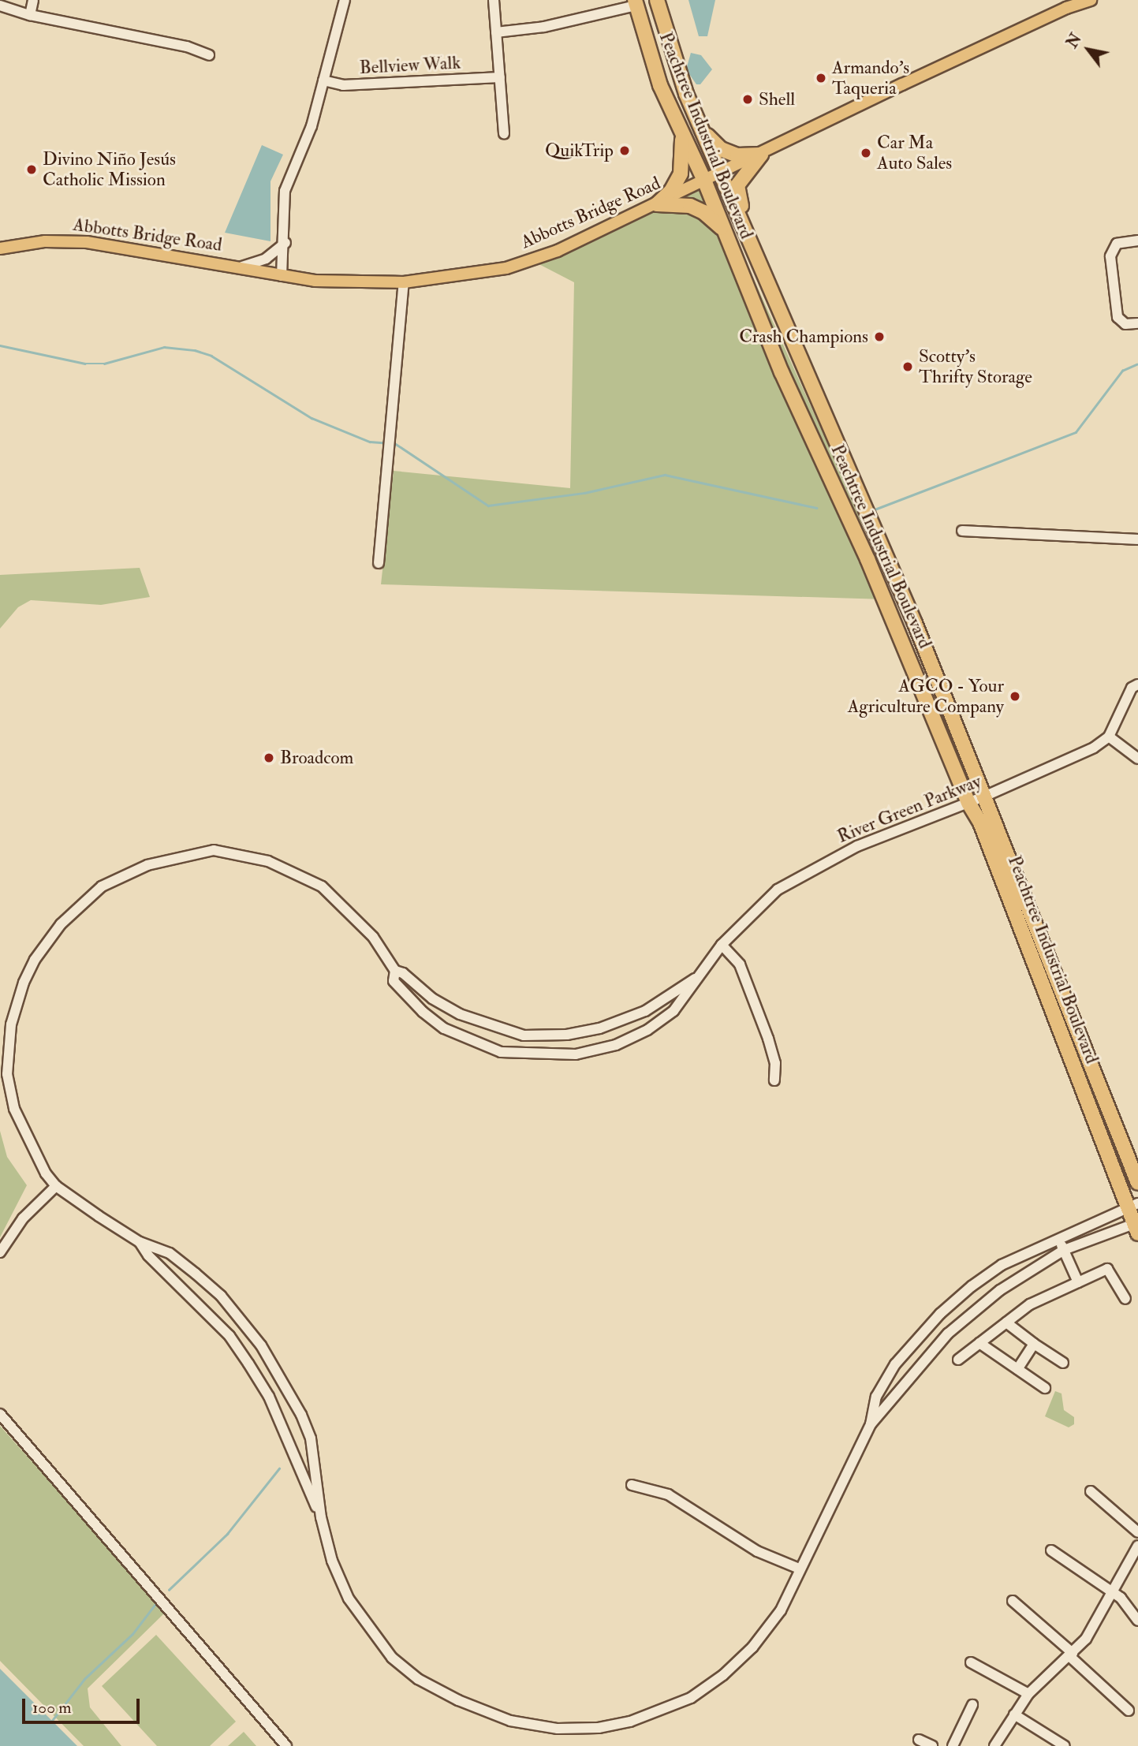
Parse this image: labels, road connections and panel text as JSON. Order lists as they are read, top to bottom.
{
  "streets": {
    "highway": ["Peachtree Industrial Boulevard"],
    "main road": ["Abbotts Bridge Road"],
    "street": ["Bellview Walk", "River Green Parkway"]
  },
  "crossings": [
    ["Peachtree Industrial Boulevard", "Abbotts Bridge Road"],
    ["Peachtree Industrial Boulevard", "River Green Parkway"]
  ],
  "places": [
    "Armando's Taqueria",
    "Shell",
    "QuikTrip",
    "Car Ma Auto Sales",
    "Divino Niño Jesús Catholic Mission",
    "Crash Champions",
    "Scotty's Thrifty Storage",
    "AGCO - Your Agriculture Company",
    "Broadcom"
  ],
  "scale_bar": "100 m",
  "north": "top left"
}
